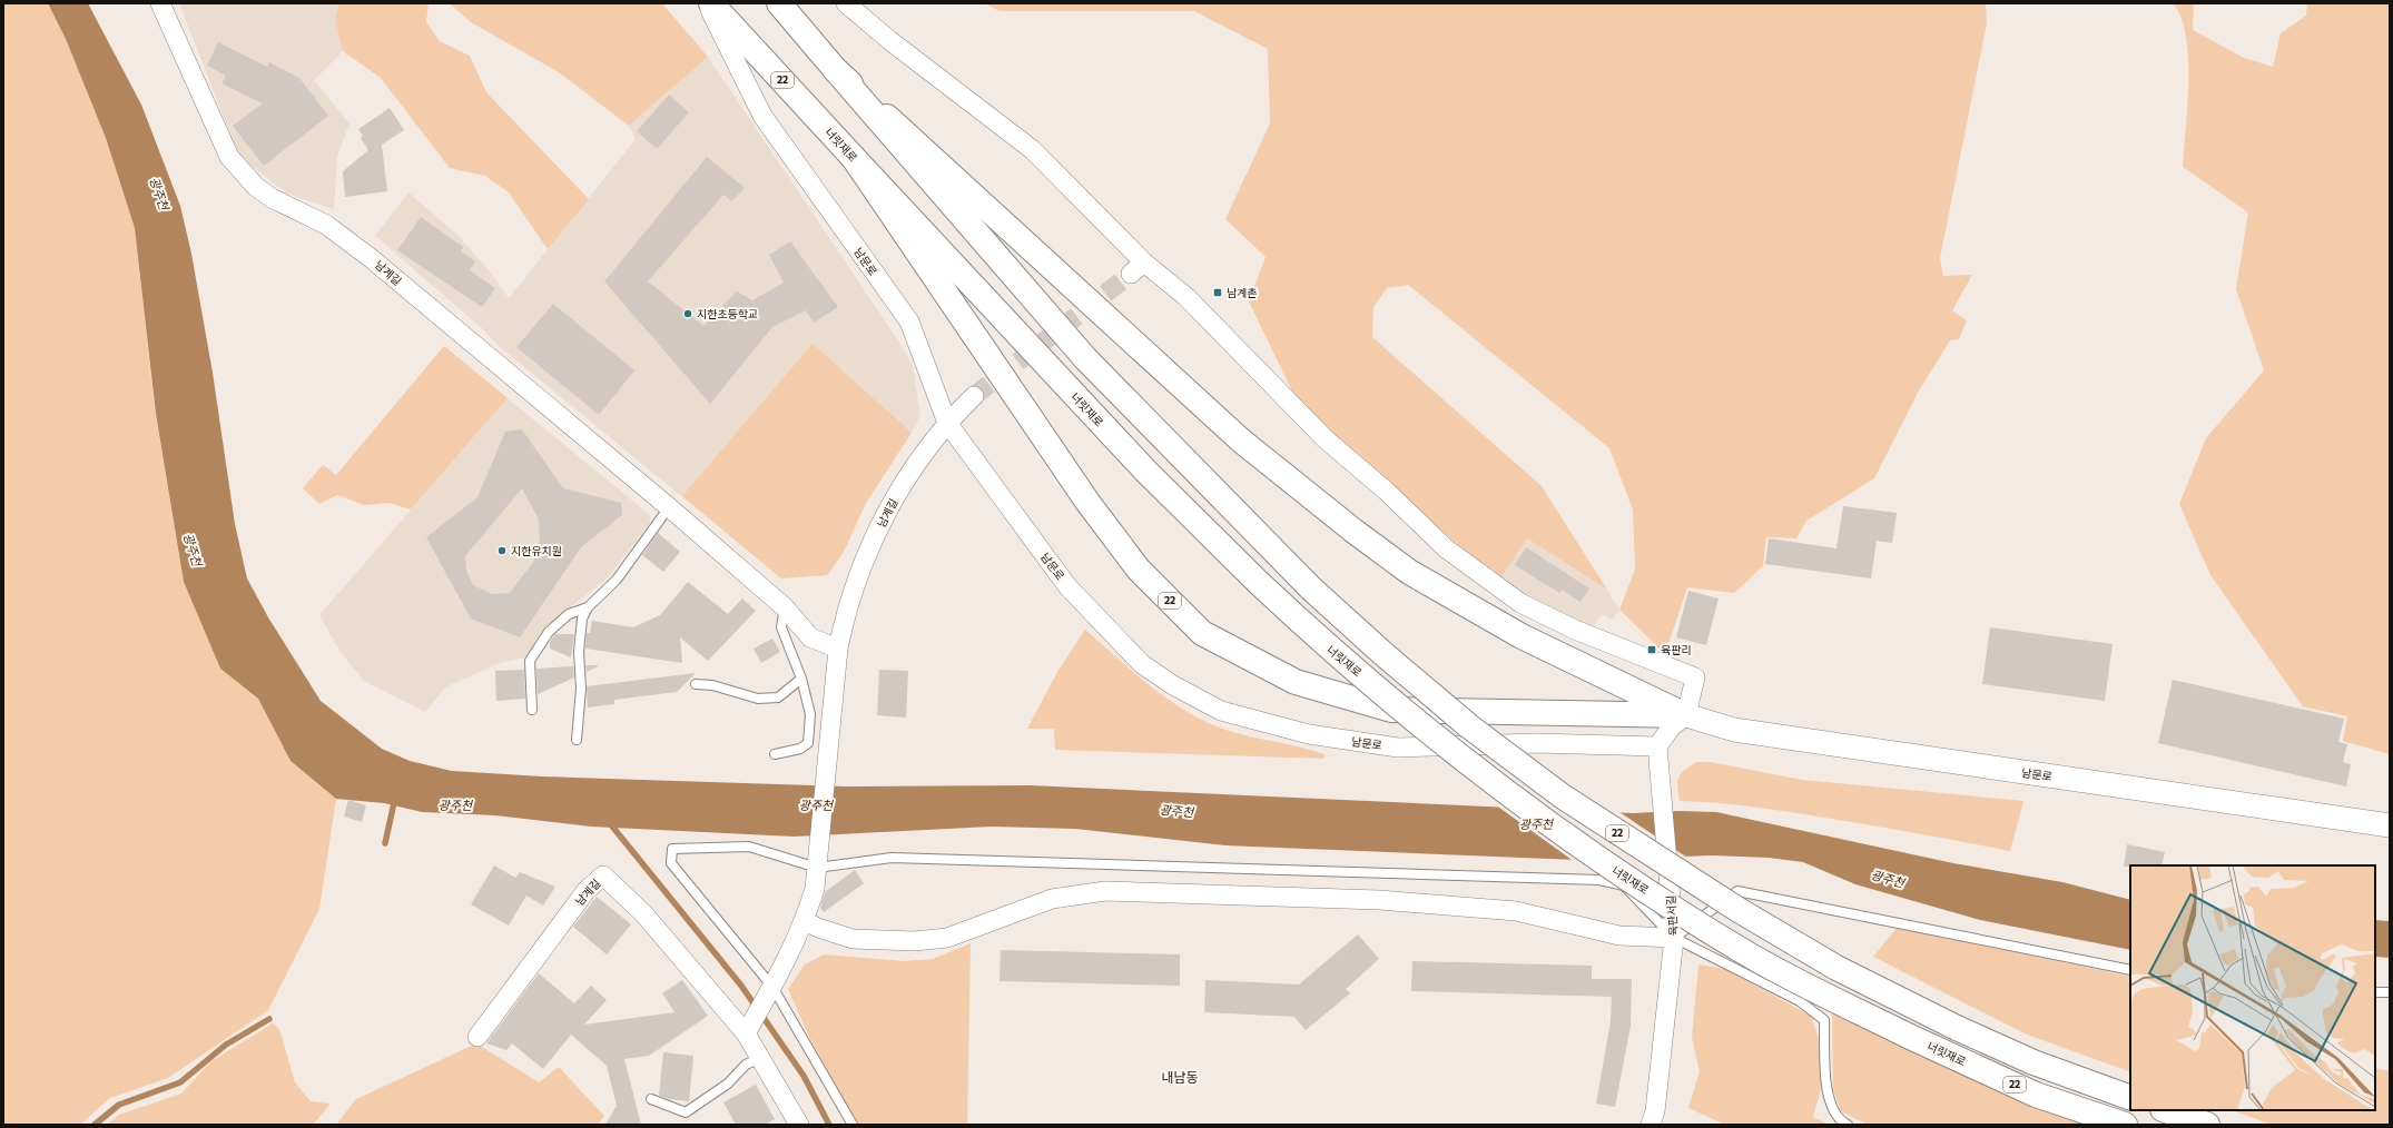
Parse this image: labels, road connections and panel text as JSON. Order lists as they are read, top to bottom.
{
  "streets": {
    "main road": ["22", "너릿재로"],
    "street": ["남문로", "남계길", "육판서길"]
  },
  "crossings": [
    ["22", "너릿재로"],
    ["22", "남문로"],
    ["남문로", "남계길"],
    ["남문로", "육판서길"]
  ],
  "districts": ["내남동"],
  "water": ["광주천"],
  "places": {
    "transit": ["남계촌", "육판리"],
    "other": ["지한초등학교", "지한유치원"]
  }
}
